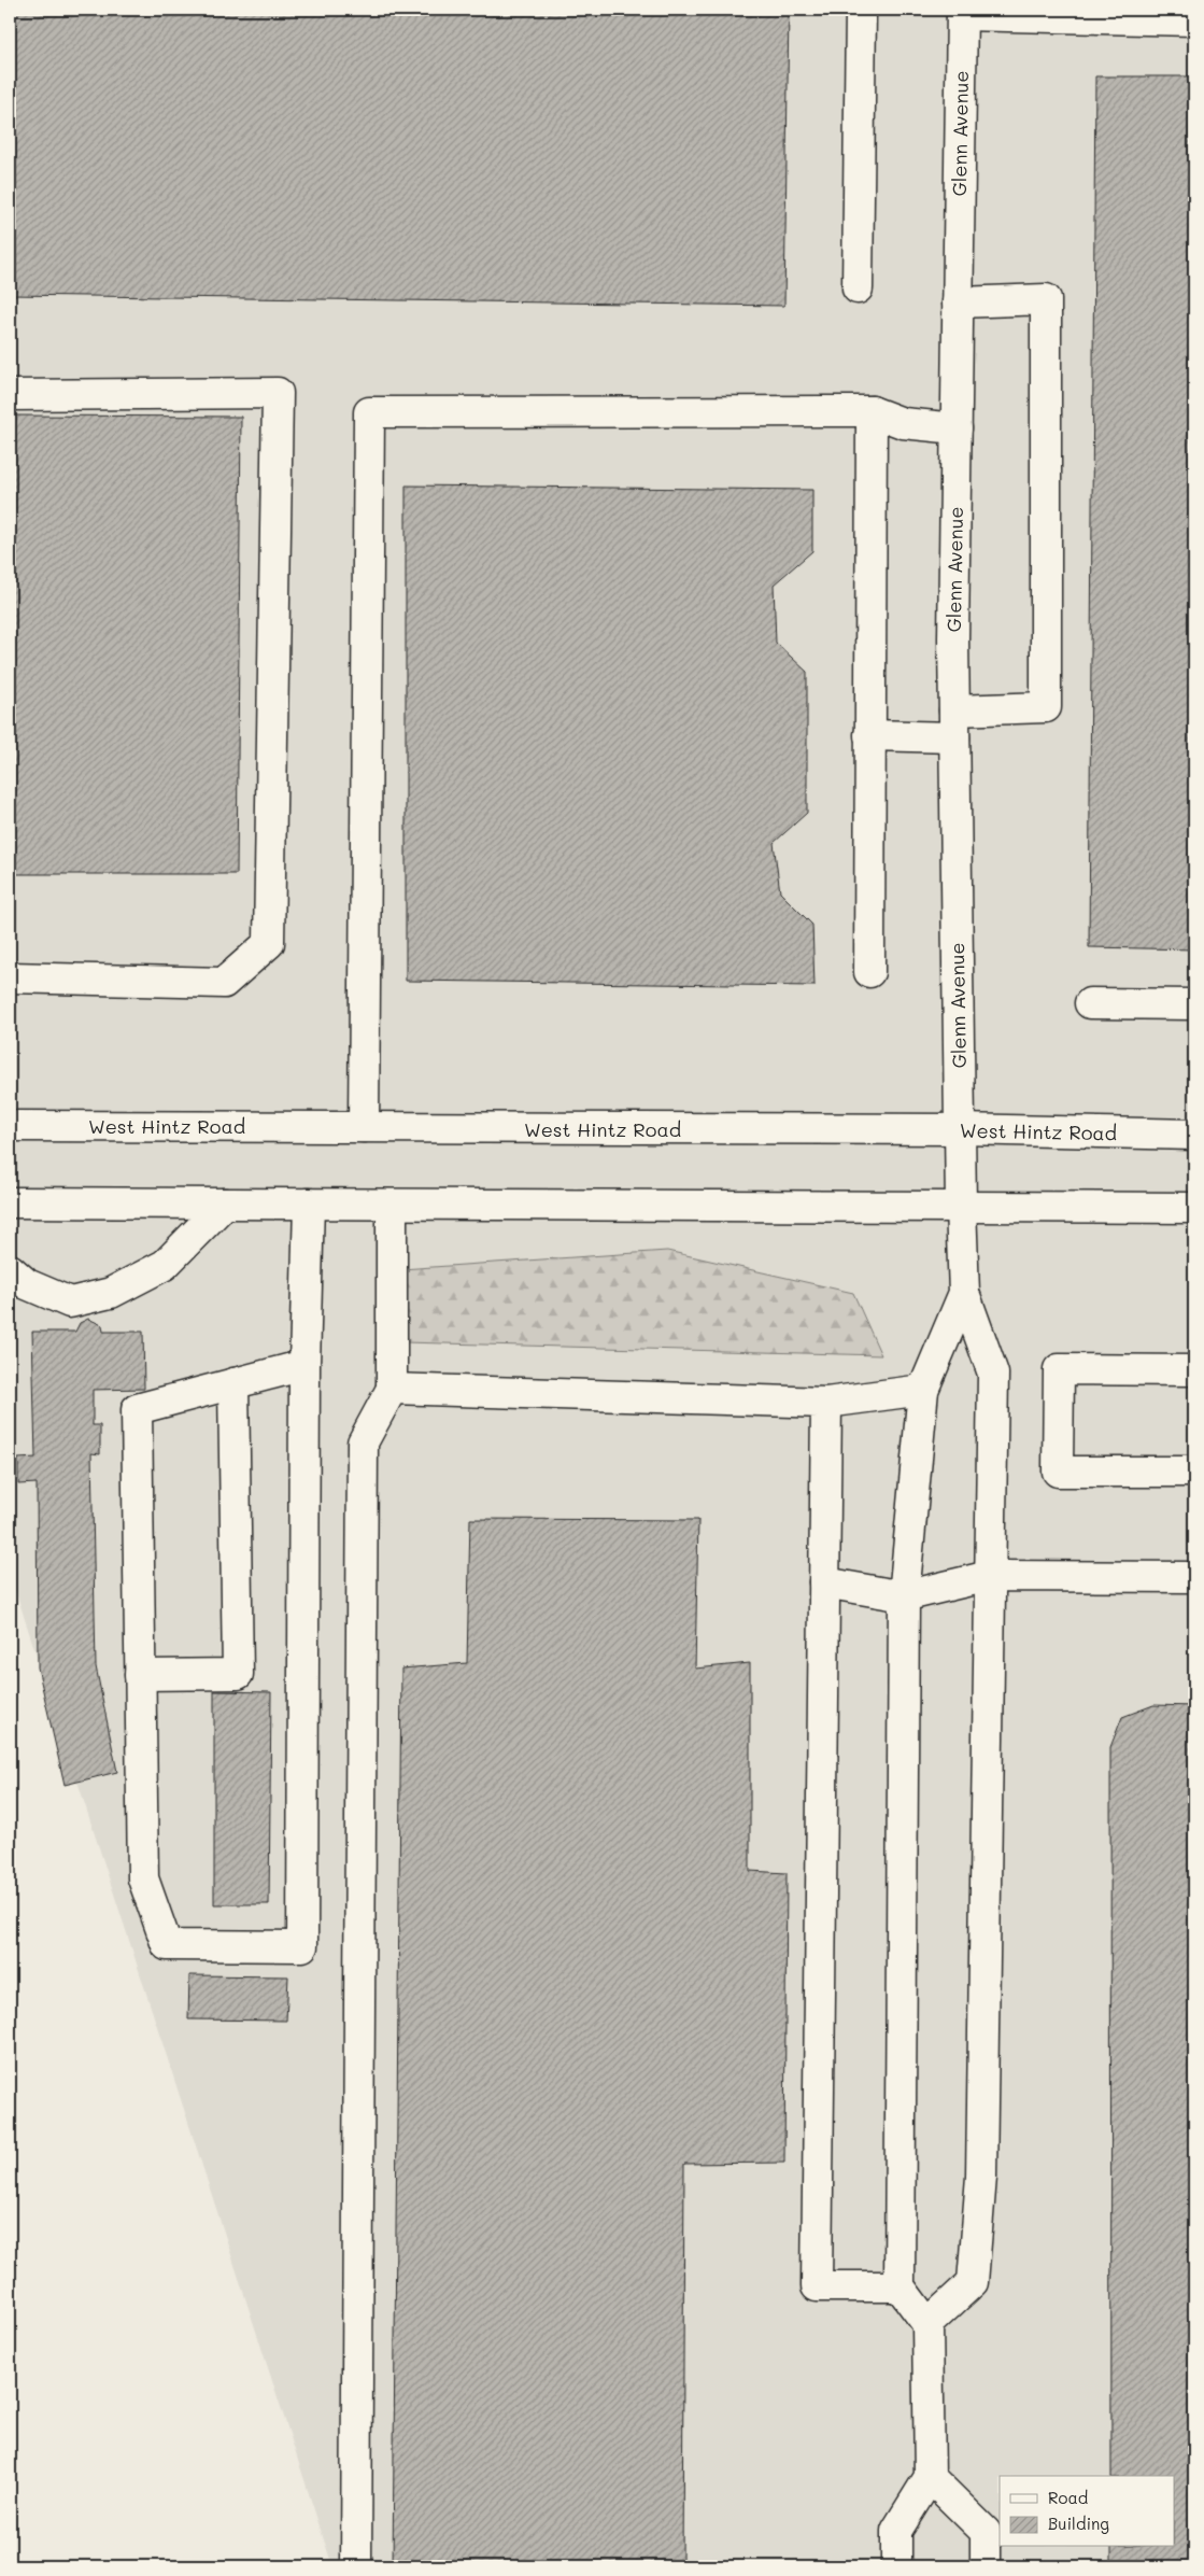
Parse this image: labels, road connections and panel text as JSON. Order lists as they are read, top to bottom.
{
  "streets": {
    "main road": ["Glenn Avenue", "West Hintz Road"]
  },
  "crossings": [
    ["Glenn Avenue", "West Hintz Road"]
  ],
  "legend": ["Road", "Building"]
}
